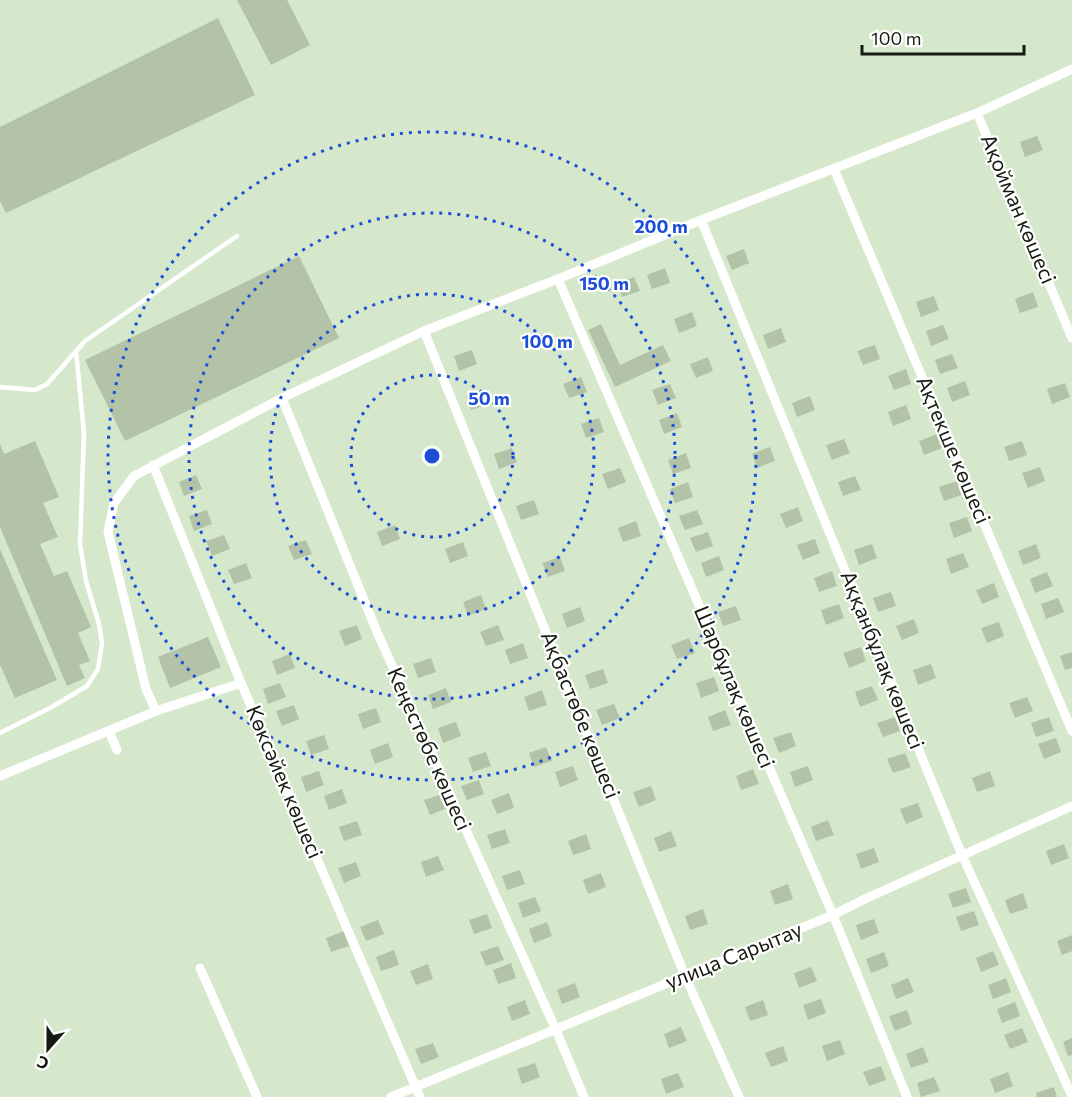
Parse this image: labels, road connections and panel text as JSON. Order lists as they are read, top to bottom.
{
  "streets": {
    "street": [
      "Ақойман көшесі",
      "Ақтекше көшесі",
      "Аққанбұлақ көшесі",
      "Шарбұлақ көшесі",
      "Ақбастөбе көшесі",
      "Кеңестөбе көшесі",
      "Көксәйек көшесі",
      "улица Сарытау"
    ]
  },
  "crossings": [
    ["Аққанбұлақ көшесі", "улица Сарытау"],
    ["Шарбұлақ көшесі", "улица Сарытау"],
    ["Ақбастөбе көшесі", "улица Сарытау"],
    ["Кеңестөбе көшесі", "улица Сарытау"],
    ["Көксәйек көшесі", "улица Сарытау"]
  ],
  "scale_bar": "100 m",
  "north": "bottom",
  "rings": [
    "200 m",
    "150 m",
    "100 m",
    "50 m"
  ]
}
